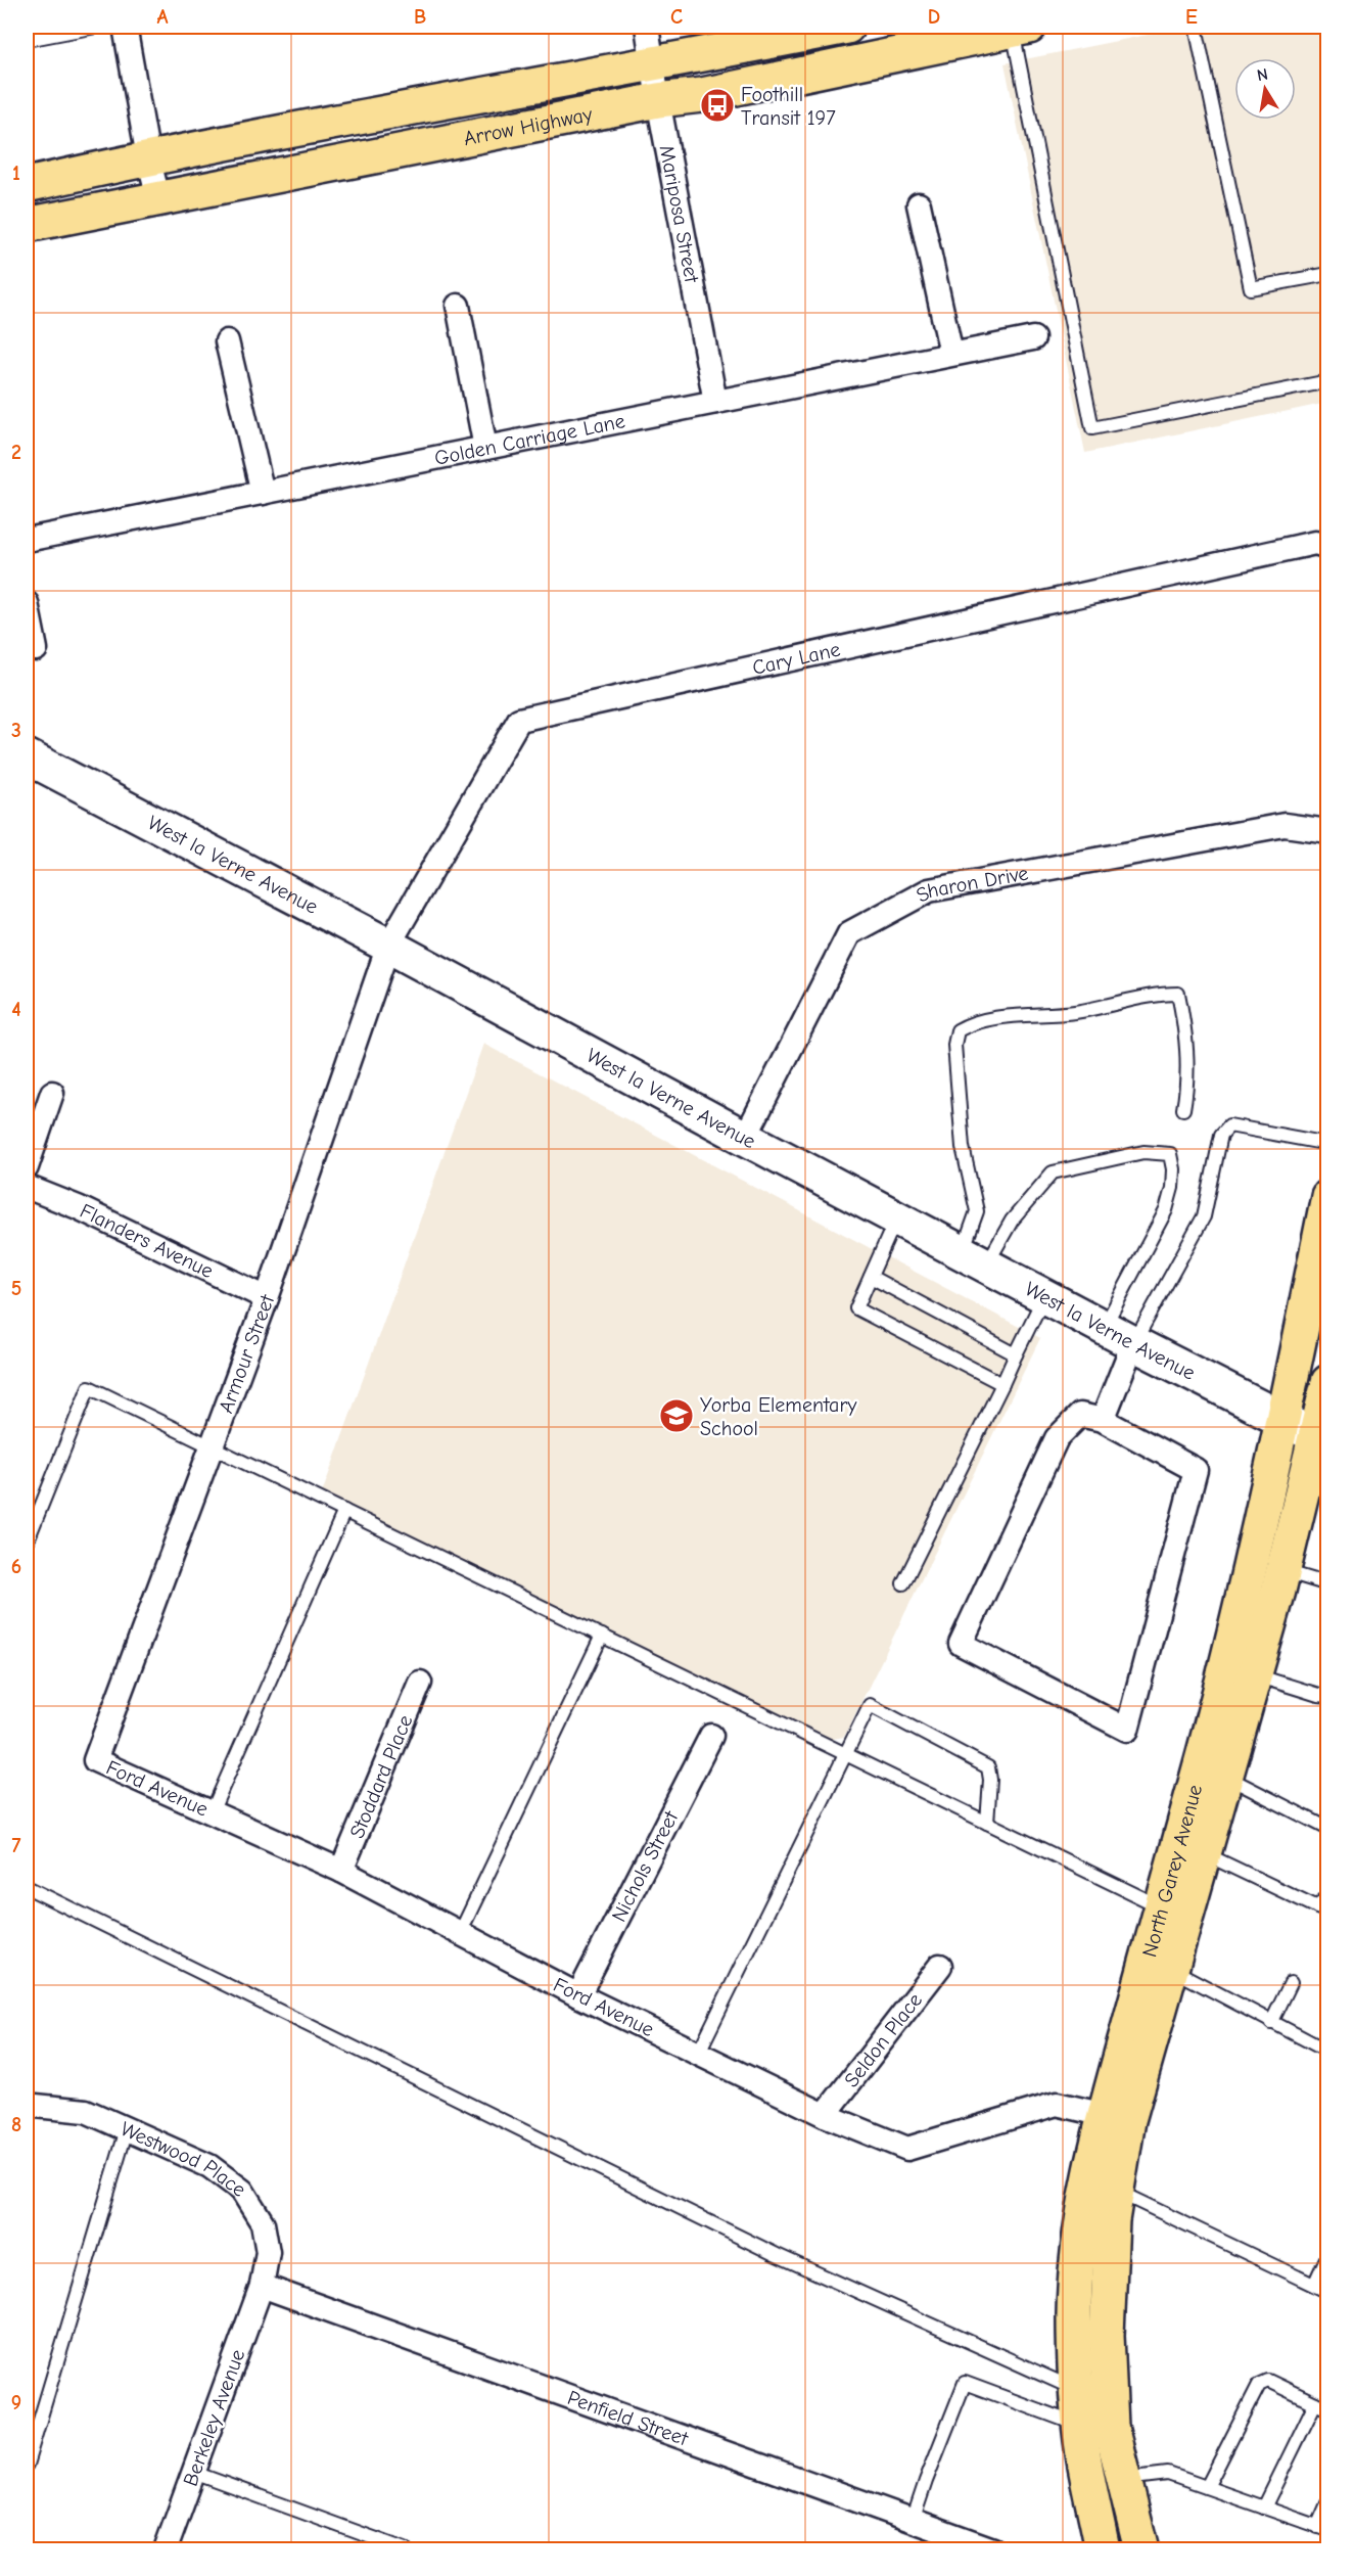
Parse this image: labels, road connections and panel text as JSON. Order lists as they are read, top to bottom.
{
  "streets": {
    "main road": ["Arrow Highway", "West la Verne Avenue", "North Garey Avenue"],
    "street": [
      "Mariposa Street",
      "Golden Carriage Lane",
      "Cary Lane",
      "Sharon Drive",
      "Flanders Avenue",
      "Armour Street",
      "Stoddard Place",
      "Ford Avenue",
      "Nichols Street",
      "Seldon Place",
      "Westwood Place",
      "Berkeley Avenue",
      "Penfield Street"
    ]
  },
  "crossings": [
    ["Arrow Highway", "Mariposa Street"],
    ["Mariposa Street", "Golden Carriage Lane"],
    ["Cary Lane", "West la Verne Avenue"],
    ["Cary Lane", "Armour Street"],
    ["West la Verne Avenue", "Sharon Drive"],
    ["West la Verne Avenue", "Armour Street"],
    ["West la Verne Avenue", "North Garey Avenue"],
    ["Flanders Avenue", "Armour Street"],
    ["Armour Street", "Ford Avenue"],
    ["Stoddard Place", "Ford Avenue"],
    ["Ford Avenue", "Nichols Street"],
    ["Ford Avenue", "North Garey Avenue"],
    ["Ford Avenue", "Seldon Place"],
    ["Westwood Place", "Berkeley Avenue"],
    ["Westwood Place", "Penfield Street"],
    ["Berkeley Avenue", "Penfield Street"]
  ],
  "places": {
    "bus stop": ["Foothill Transit 197"],
    "school or university": ["Yorba Elementary School"]
  },
  "north": "top",
  "grid": {
    "columns": [
      "A",
      "B",
      "C",
      "D",
      "E"
    ],
    "rows": [
      "1",
      "2",
      "3",
      "4",
      "5",
      "6",
      "7",
      "8",
      "9"
    ]
  }
}
